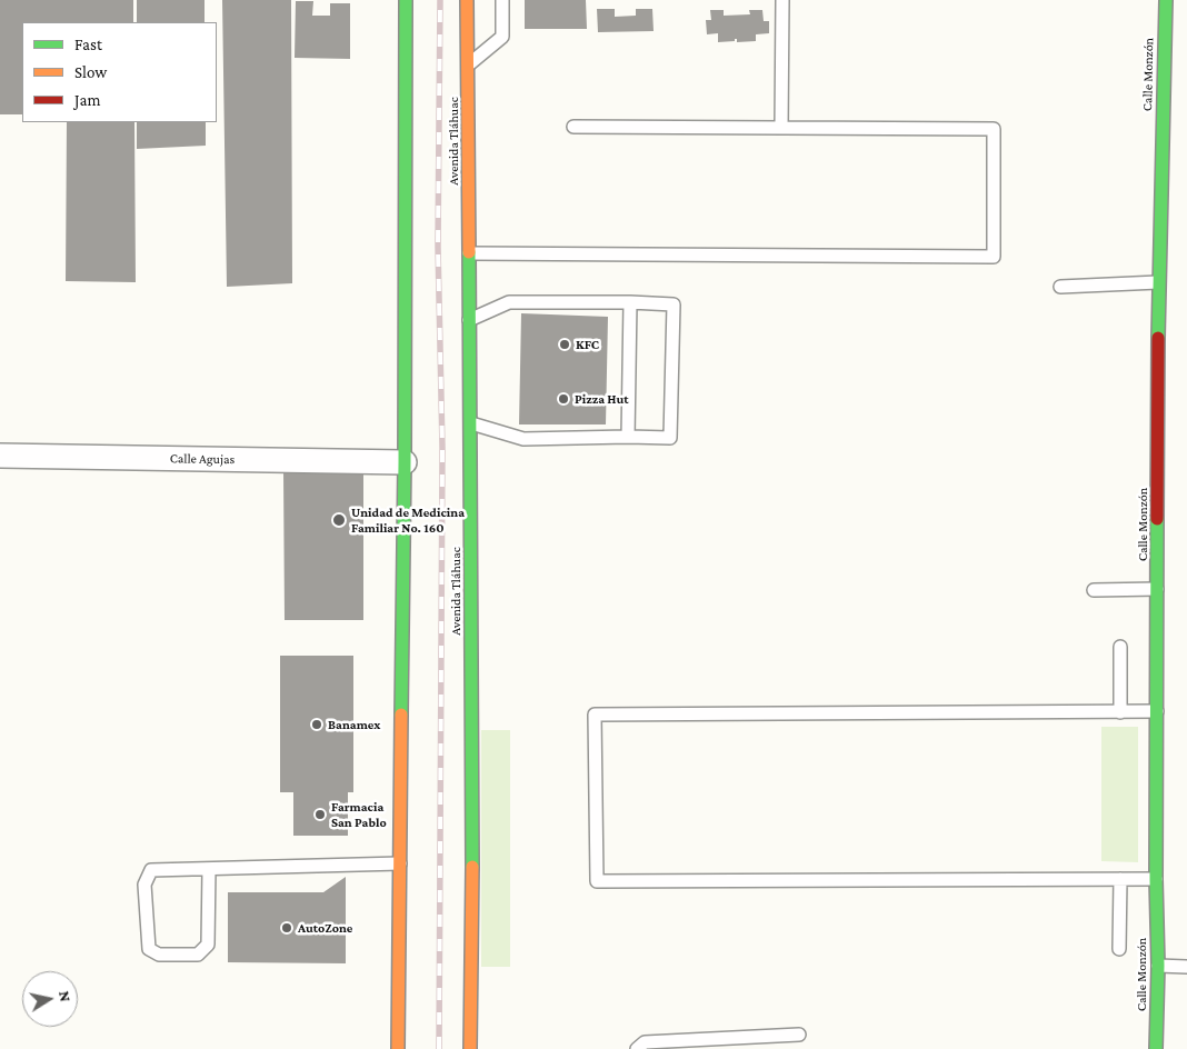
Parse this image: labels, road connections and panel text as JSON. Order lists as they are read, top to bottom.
{
  "streets": {
    "main road": ["Calle Monzón", "Avenida Tláhuac"],
    "street": ["Calle Agujas"]
  },
  "places": [
    "KFC",
    "Pizza Hut",
    "Unidad de Medicina Familiar No. 160",
    "Banamex",
    "Farmacia San Pablo",
    "AutoZone"
  ],
  "legend": ["Fast", "Slow", "Jam"],
  "north": "right"
}
